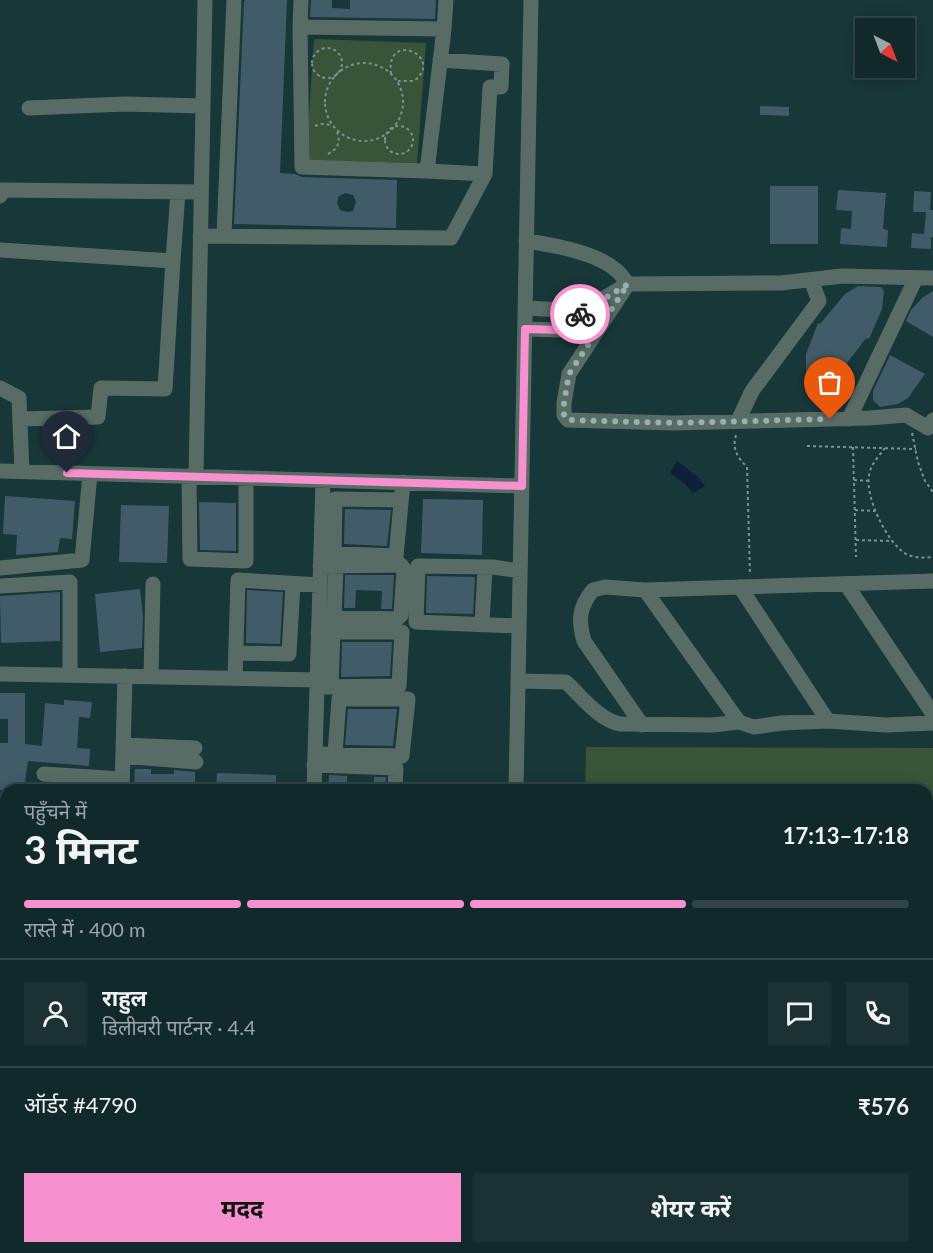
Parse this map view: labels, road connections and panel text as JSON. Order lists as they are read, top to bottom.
{
  "north": "bottom right",
  "page": {
    "heading": ["3 मिनट", "पहुँचने में", "17:13–17:18"],
    "panel": [
      "राहुल",
      "डिलीवरी पार्टनर · 4.4",
      "ऑर्डर #4790",
      "₹576"
    ],
    "bar": "रास्ते में · 400 m",
    "buttons": ["मदद", "शेयर करें"]
  }
}
